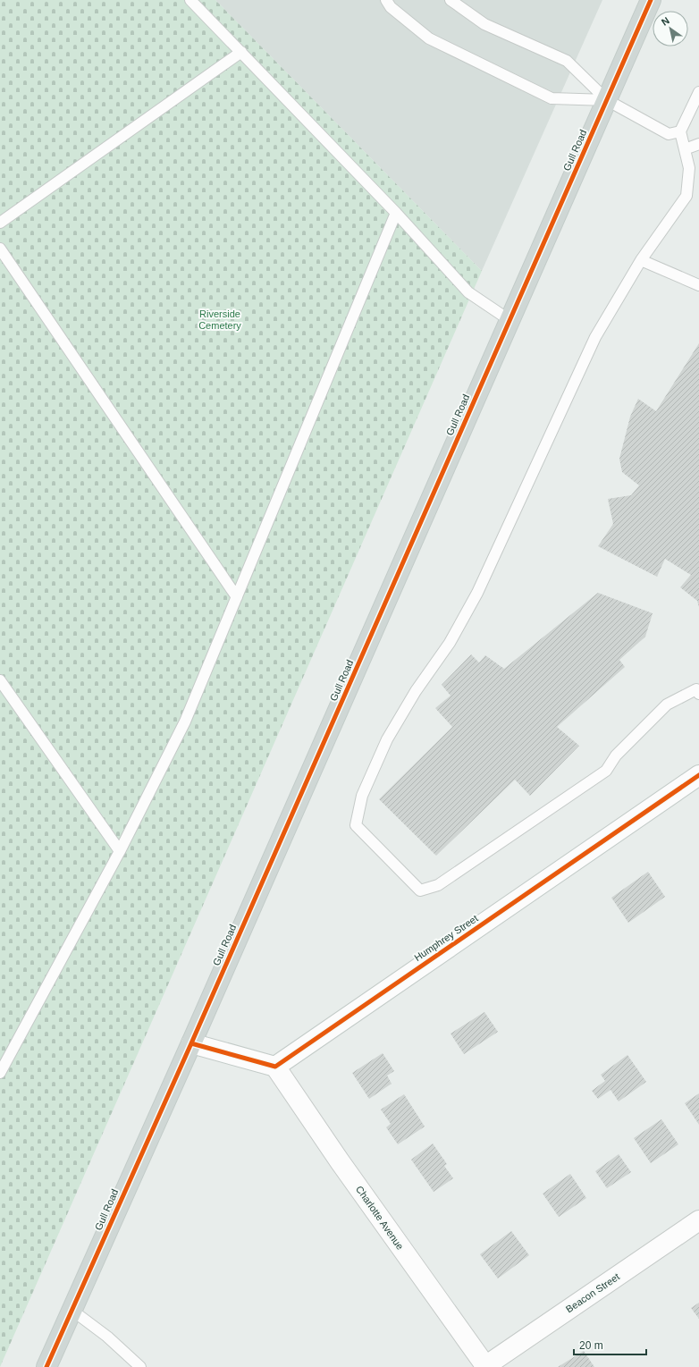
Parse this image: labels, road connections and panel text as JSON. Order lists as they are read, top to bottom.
{
  "streets": {
    "main road": ["Gull Road"],
    "street": ["Humphrey Street", "Charlotte Avenue", "Beacon Street"]
  },
  "crossings": [
    ["Humphrey Street", "Charlotte Avenue"],
    ["Charlotte Avenue", "Beacon Street"]
  ],
  "parks": ["Riverside Cemetery"],
  "scale_bar": "20 m",
  "north": "top left"
}
